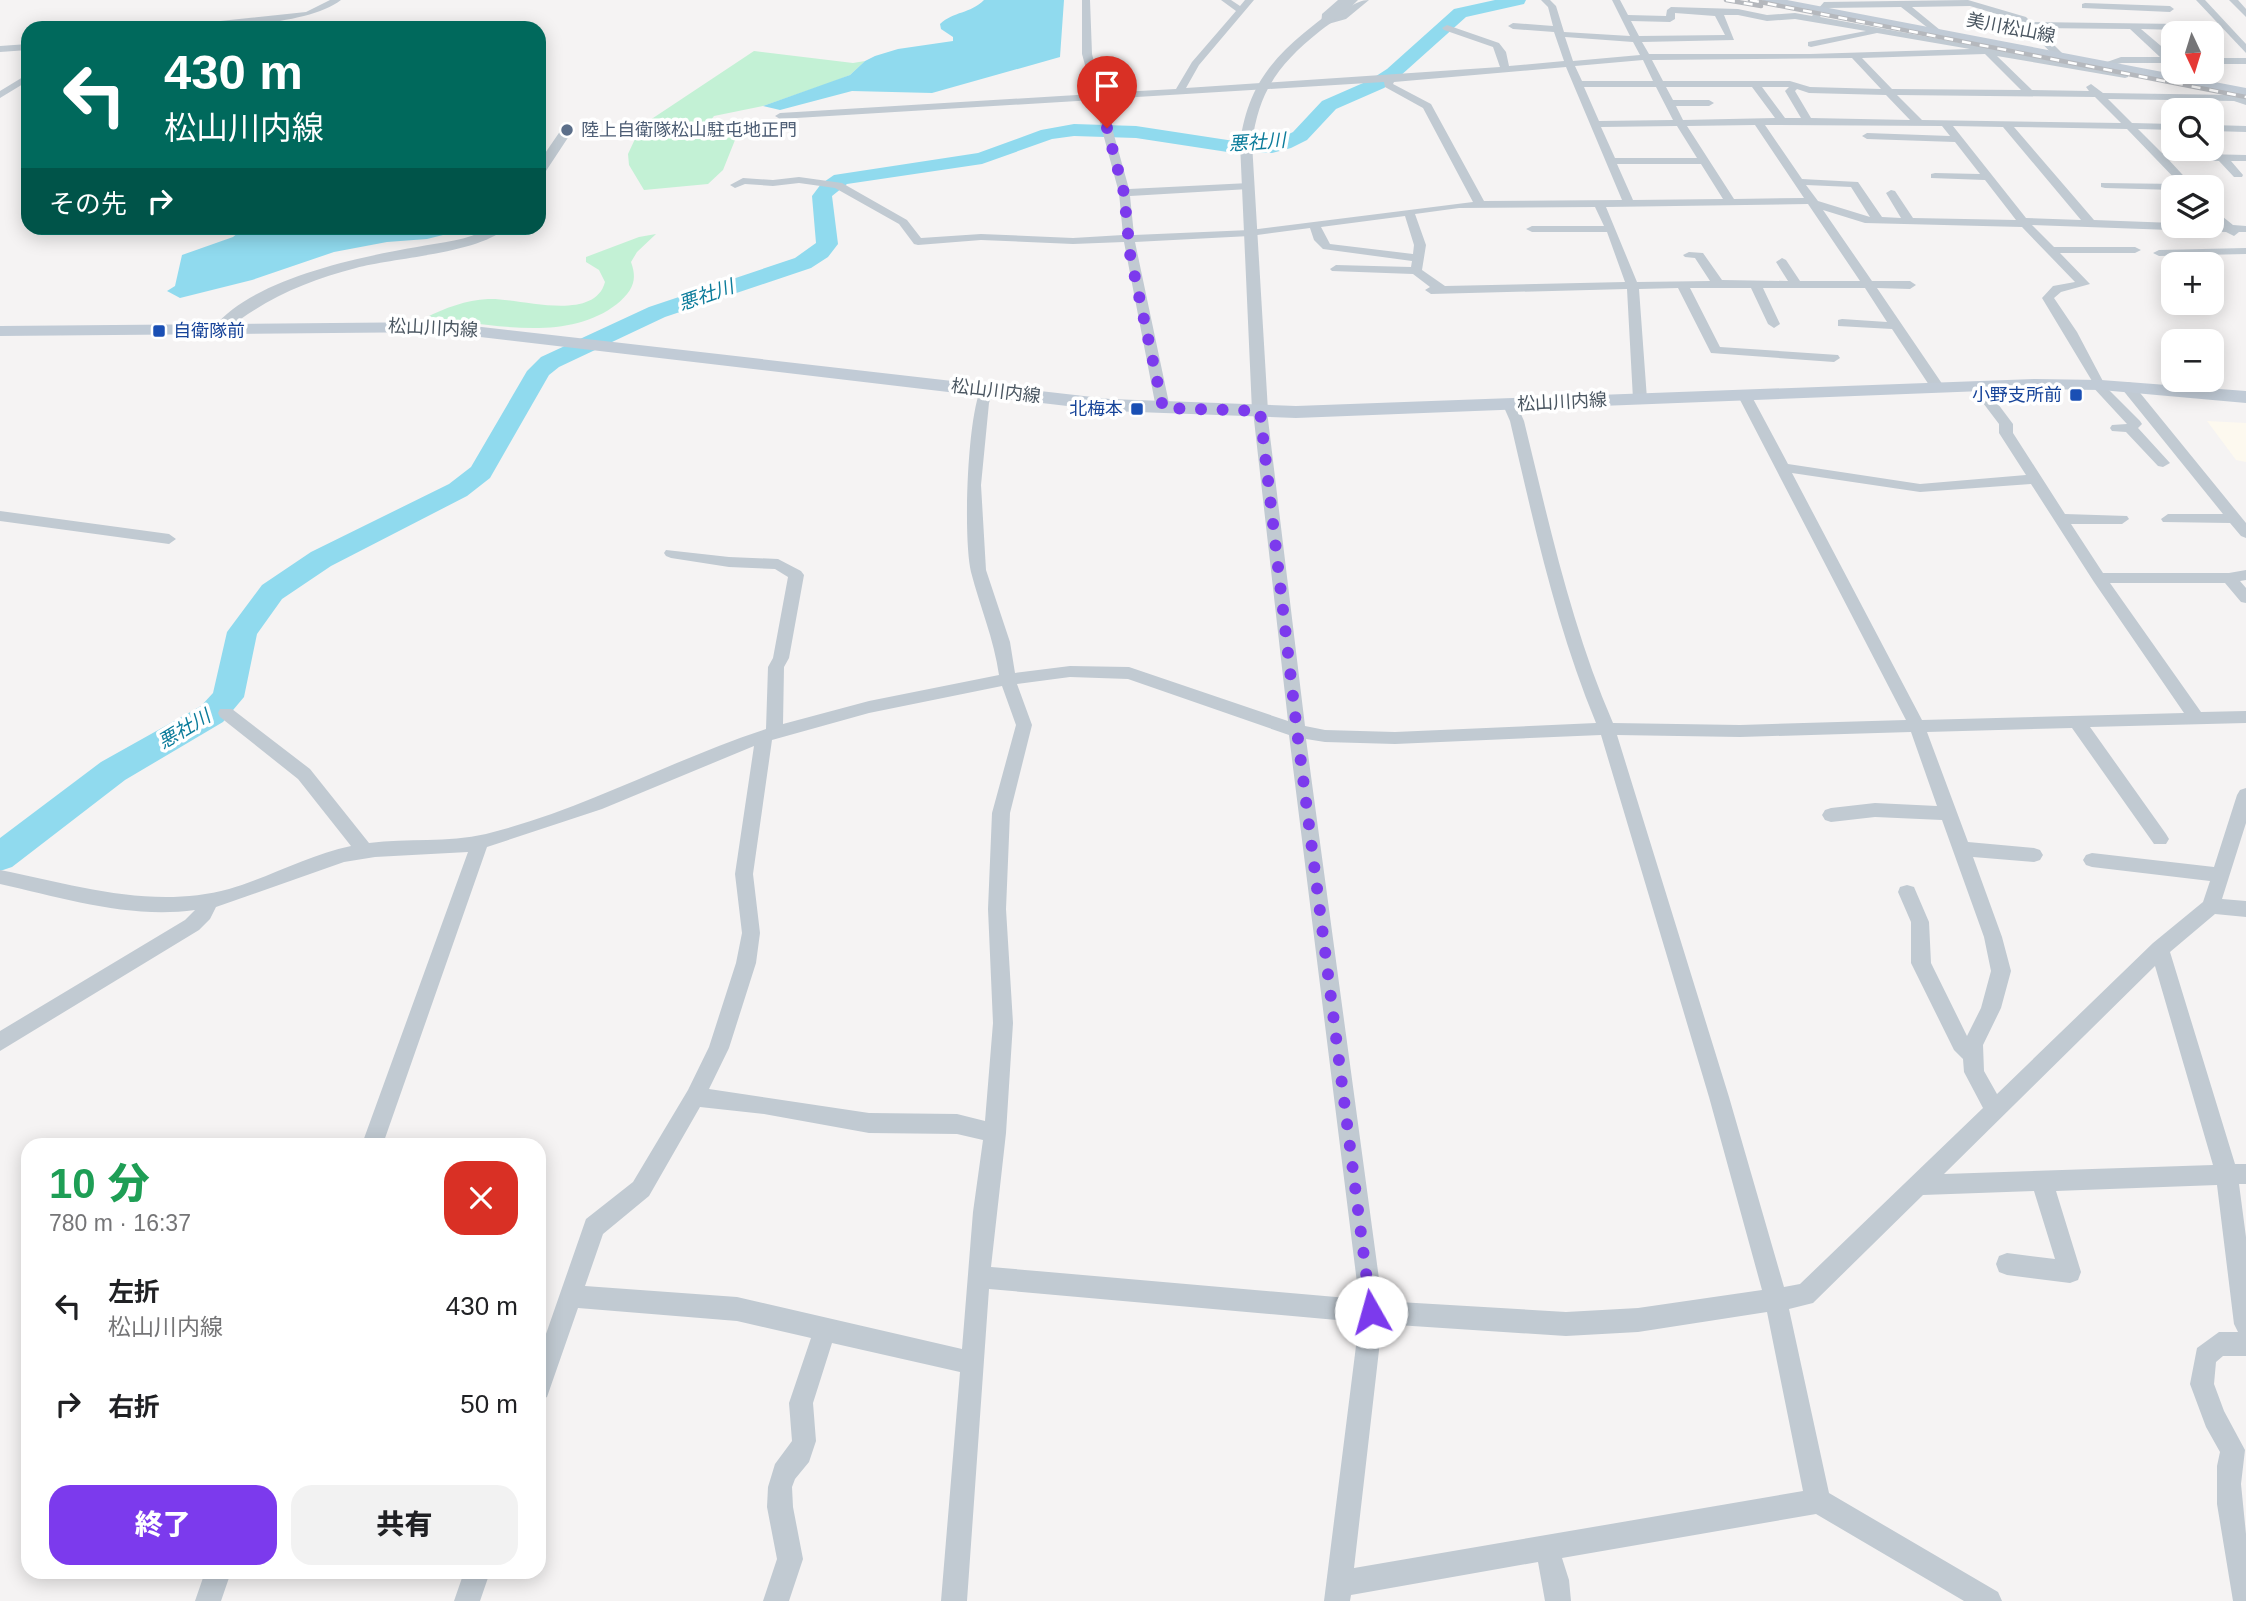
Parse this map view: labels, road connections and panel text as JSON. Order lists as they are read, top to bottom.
{
  "streets": {
    "main road": ["美川松山線", "松山川内線"]
  },
  "water": ["悪社川"],
  "places": {
    "other": ["陸上自衛隊松山駐屯地正門"],
    "transit": ["自衛隊前", "小野支所前", "北梅本"]
  },
  "north": "bottom",
  "page": {
    "map_buttons": ["+", "−"],
    "turn": ["430 m", "松山川内線"],
    "then": "その先",
    "heading": ["10 分", "780 m · 16:37"],
    "list": [
      {
        "name": "左折",
        "note": "松山川内線",
        "value": "430 m"
      },
      {
        "name": "右折",
        "value": "50 m"
      }
    ],
    "buttons": ["終了", "共有"]
  }
}
